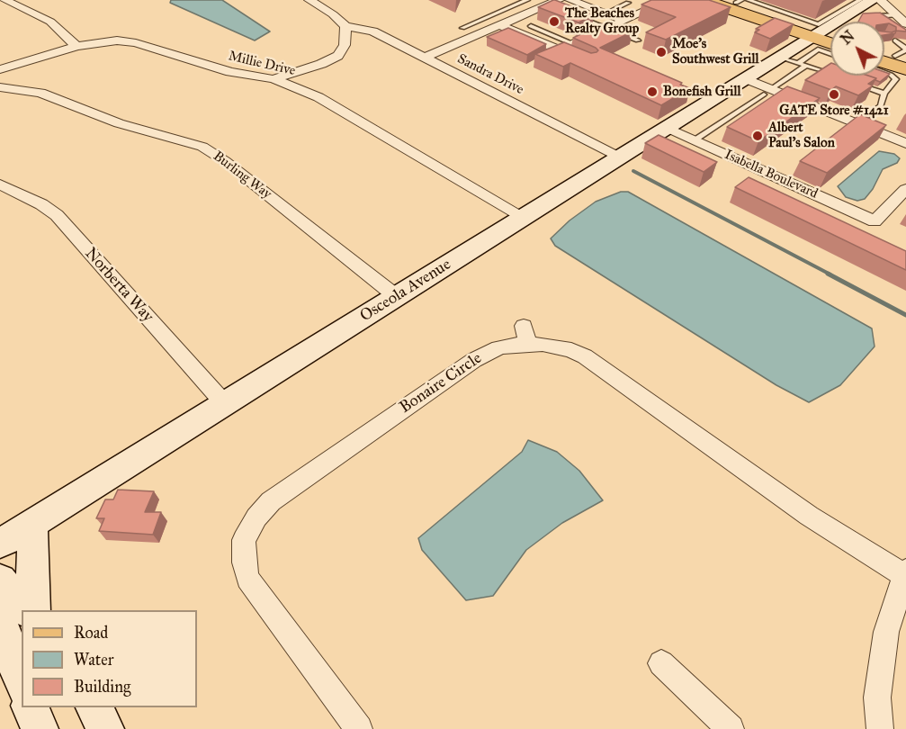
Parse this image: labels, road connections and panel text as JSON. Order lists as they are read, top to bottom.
{
  "streets": {
    "street": [
      "Millie Drive",
      "Sandra Drive",
      "Isabella Boulevard",
      "Burling Way",
      "Norberta Way",
      "Osceola Avenue",
      "Bonaire Circle"
    ]
  },
  "crossings": [
    ["Millie Drive", "Osceola Avenue"],
    ["Sandra Drive", "Osceola Avenue"],
    ["Isabella Boulevard", "Osceola Avenue"],
    ["Burling Way", "Osceola Avenue"],
    ["Norberta Way", "Osceola Avenue"]
  ],
  "places": [
    "The Beaches Realty Group",
    "Moe's Southwest Grill",
    "Bonefish Grill",
    "GATE Store #1421",
    "Albert Paul's Salon"
  ],
  "legend": ["Road", "Water", "Building"],
  "north": "top left"
}
